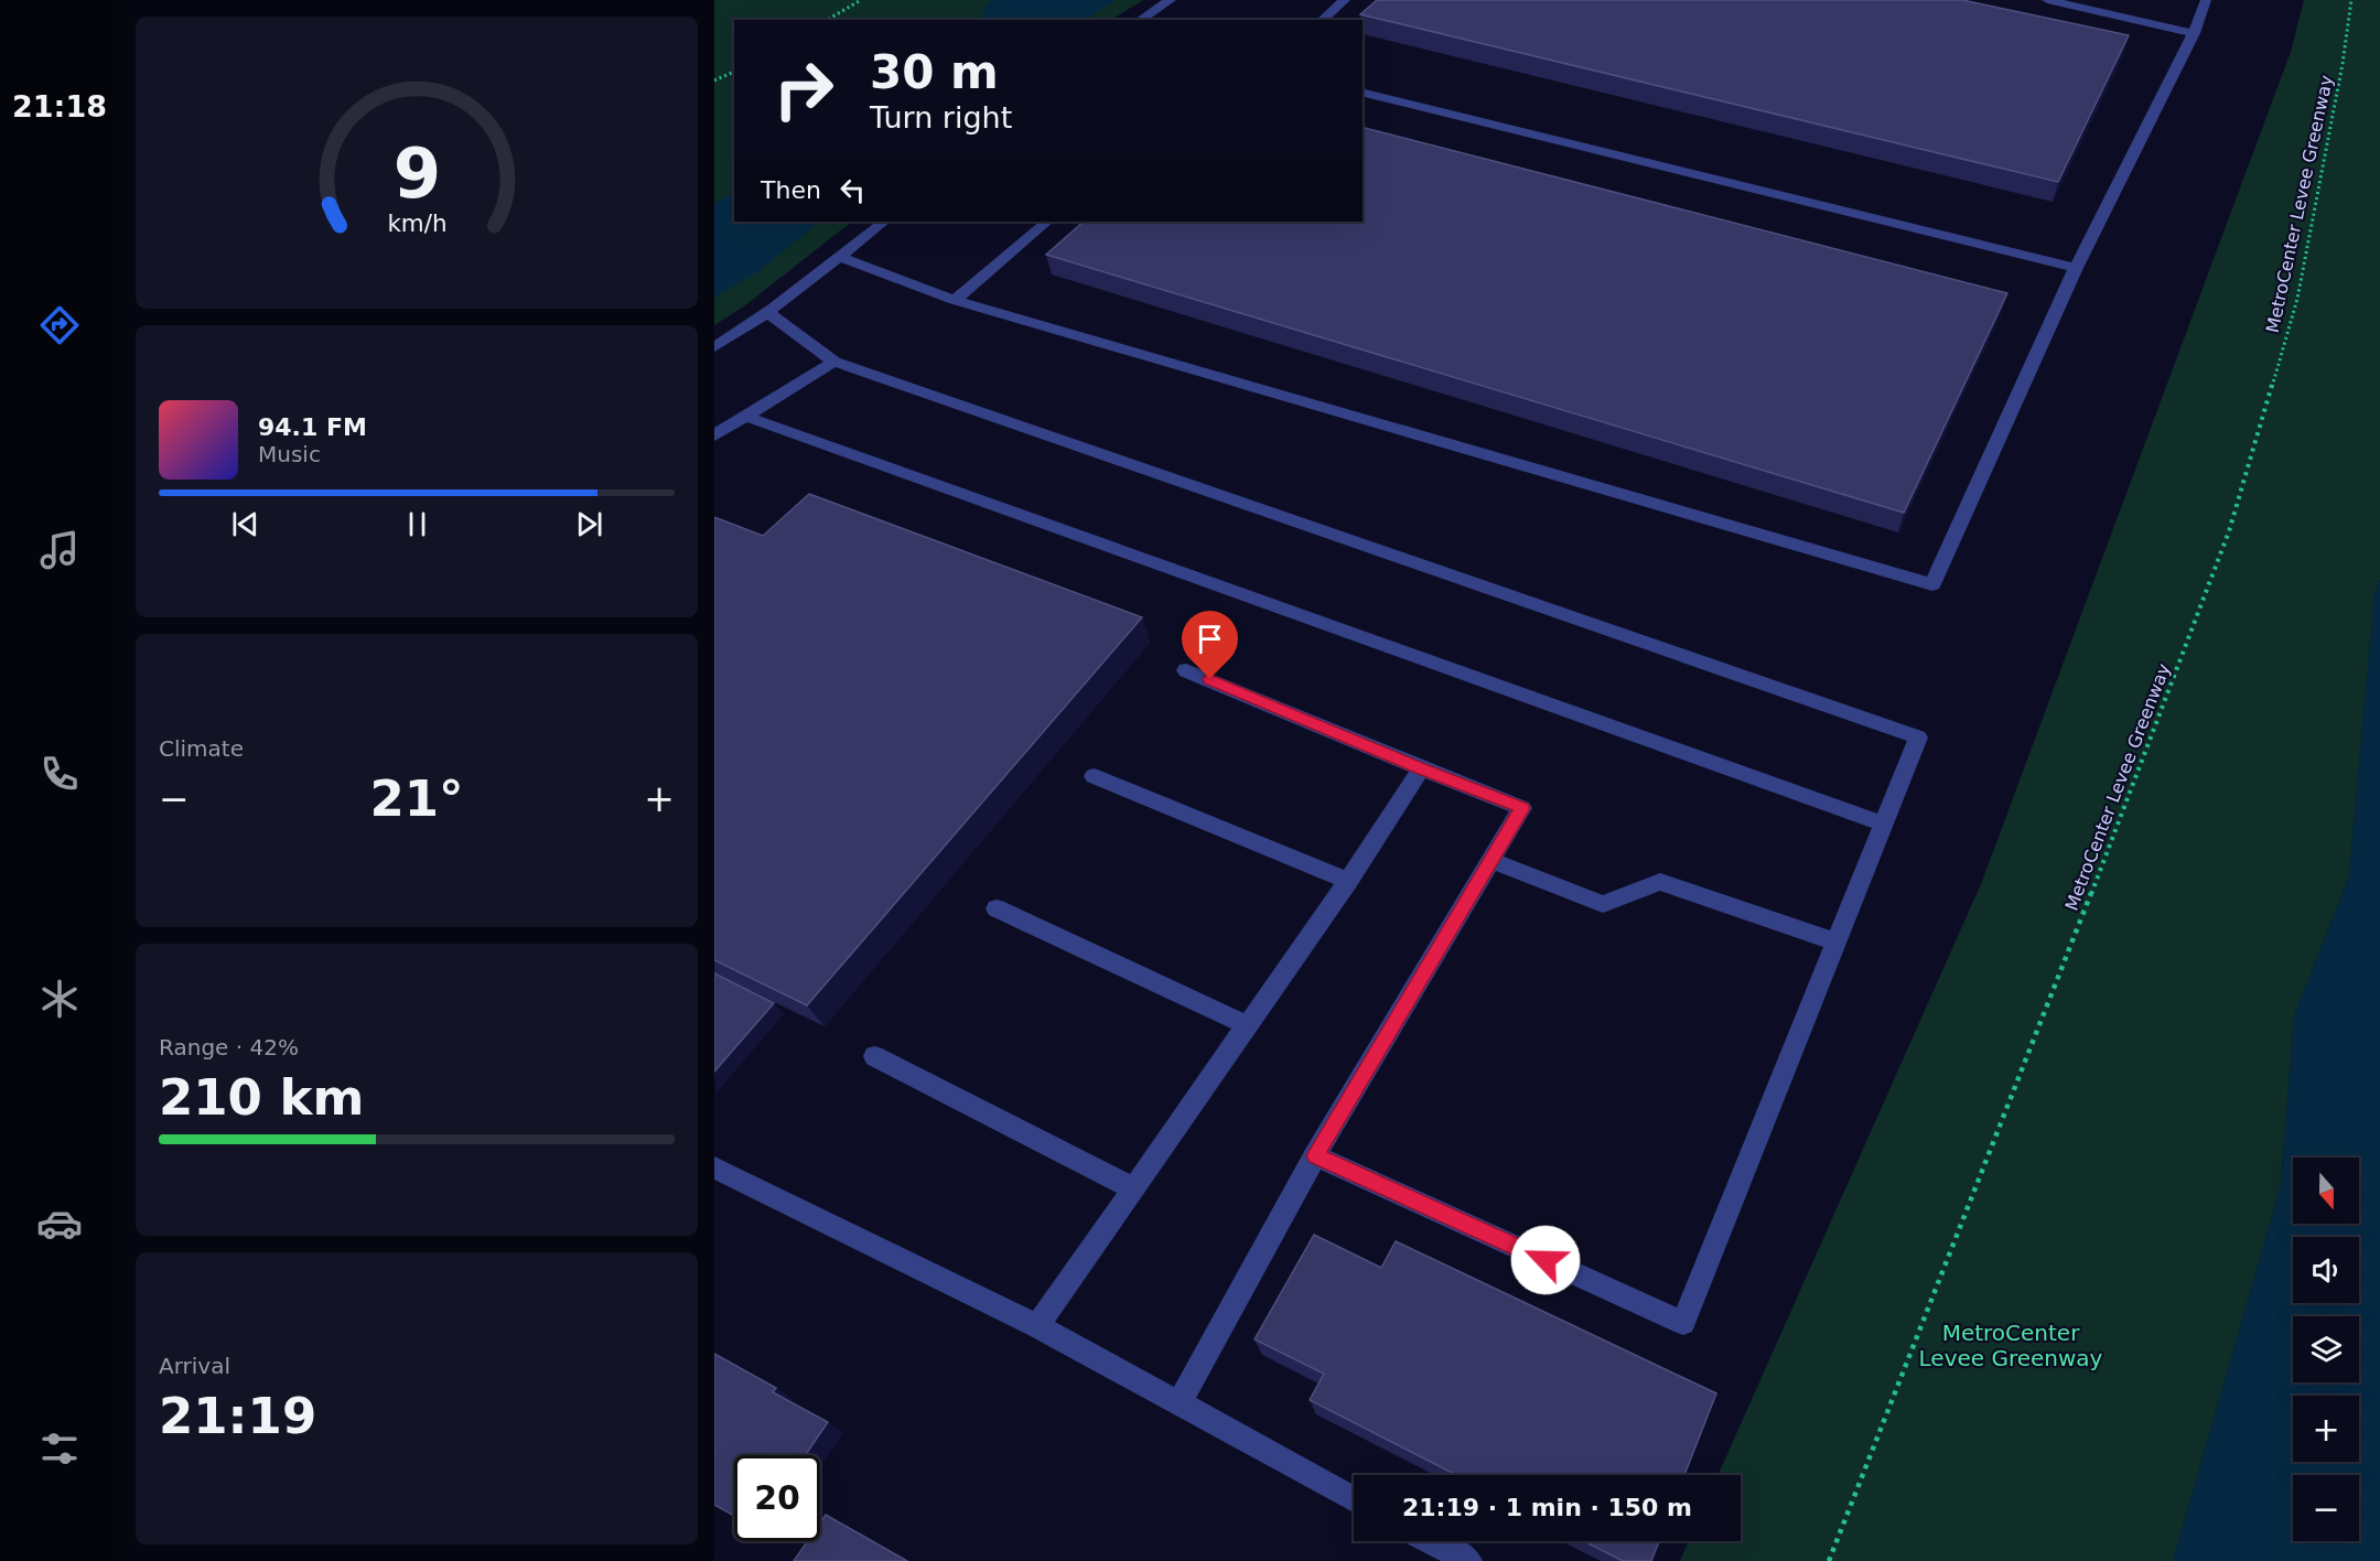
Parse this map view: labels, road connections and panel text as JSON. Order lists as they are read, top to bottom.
{
  "streets": {
    "path": ["MetroCenter Levee Greenway"]
  },
  "parks": ["MetroCenter Levee Greenway"],
  "north": "bottom",
  "page": {
    "tabs": "21:18",
    "turn": ["30 m", "Turn right"],
    "then": "Then",
    "song": ["94.1 FM", "Music"],
    "tile": [
      "Climate",
      ["Range · 42%", "210 km"],
      ["Arrival", "21:19"]
    ],
    "heat": ["−", "21°", "+"],
    "map_buttons": ["+", "−"],
    "limit": "20",
    "trip": "21:19 · 1 min · 150 m",
    "gauge": ["9", "km/h"]
  }
}
